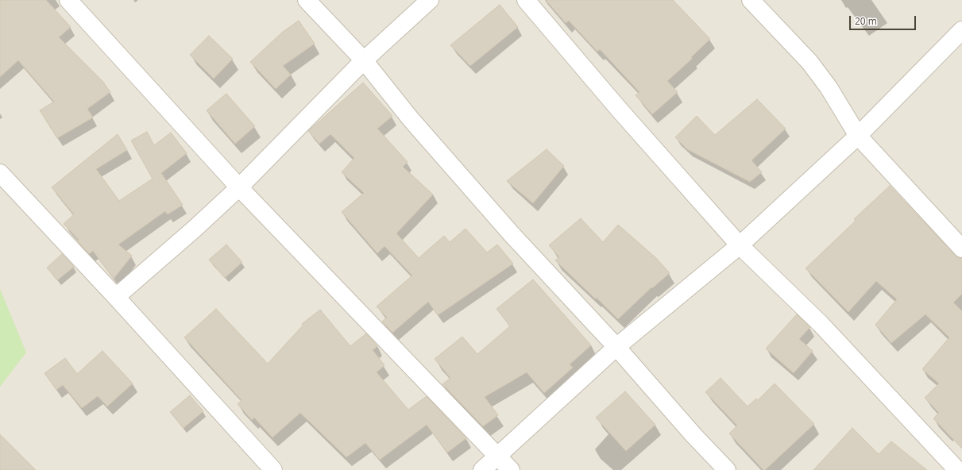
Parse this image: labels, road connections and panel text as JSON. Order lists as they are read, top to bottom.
{
  "scale_bar": "20 m"
}
